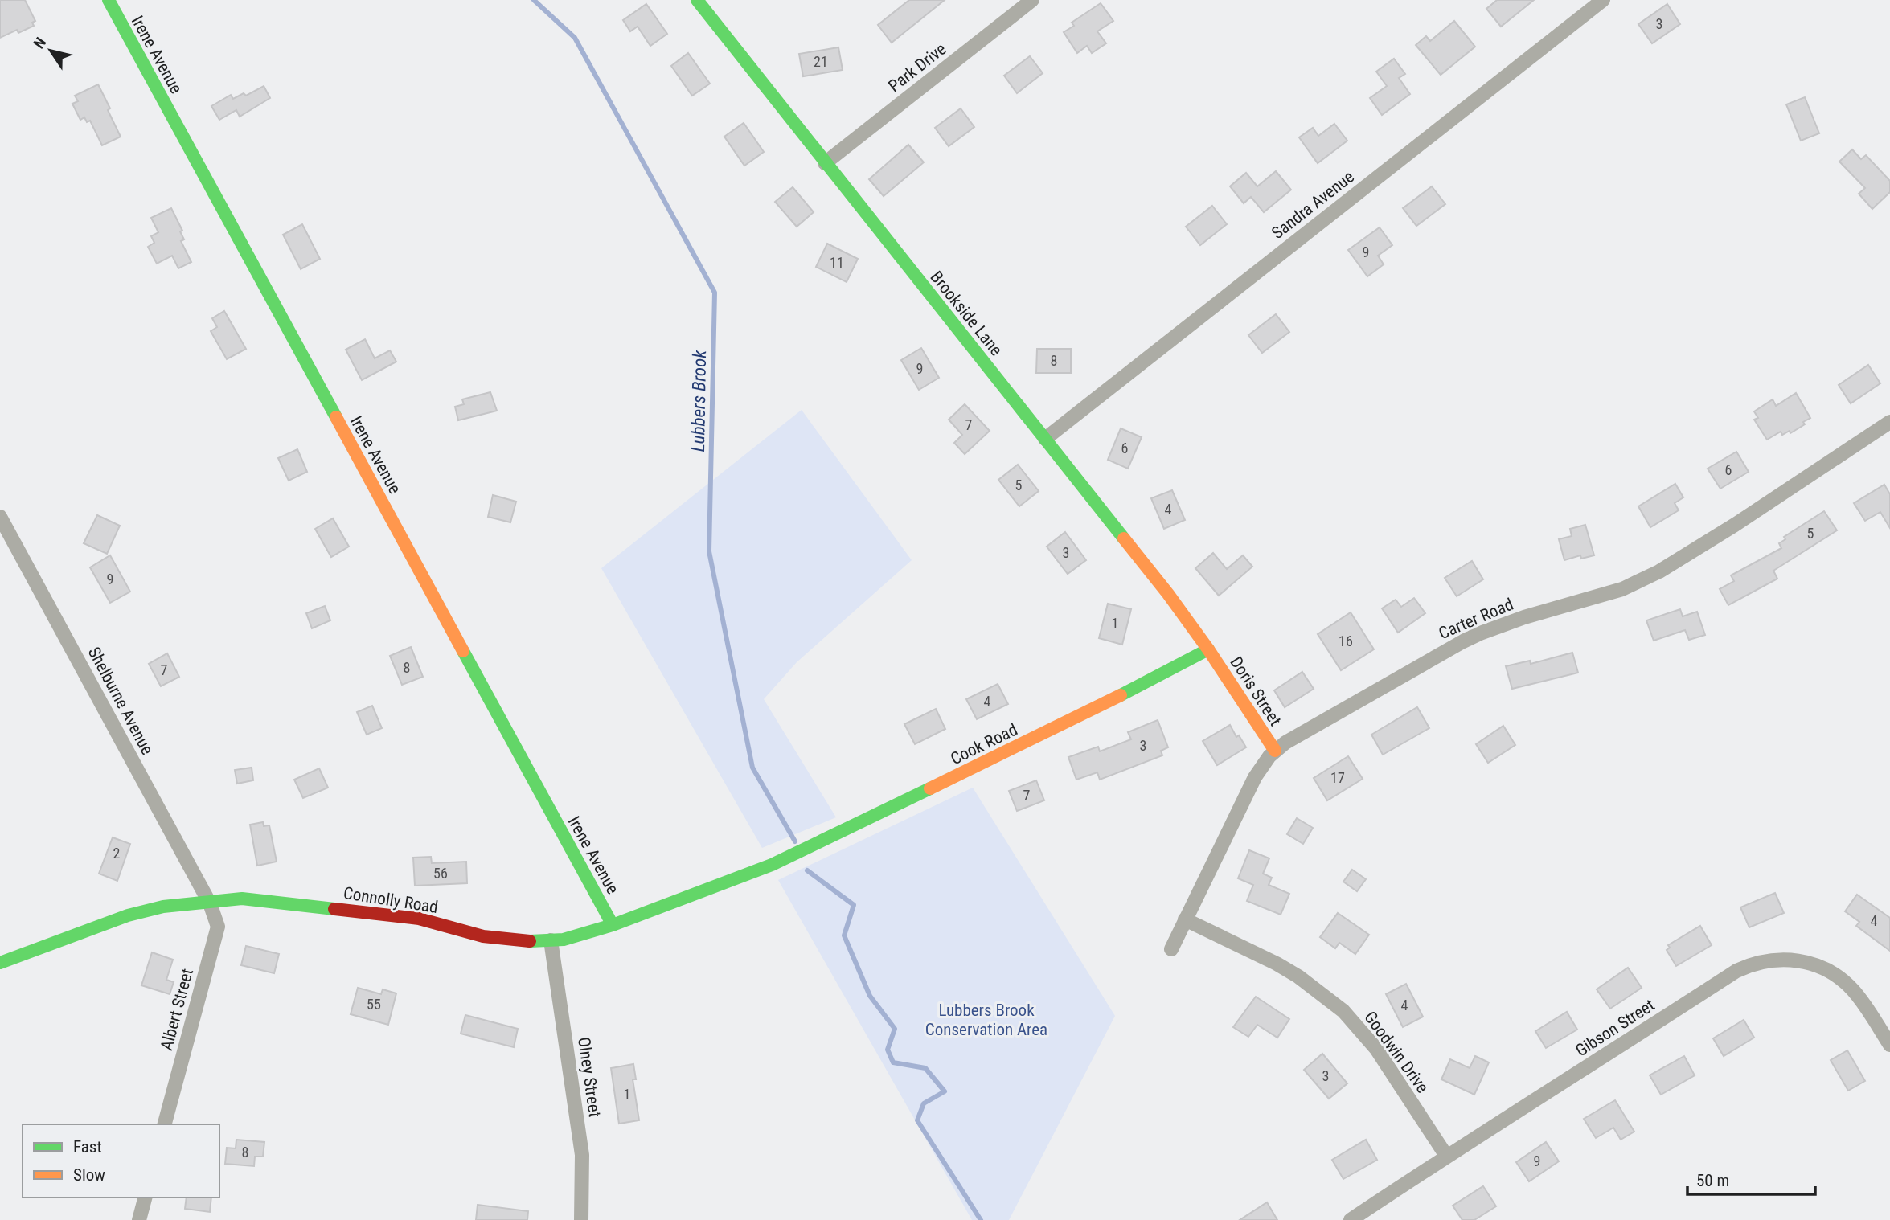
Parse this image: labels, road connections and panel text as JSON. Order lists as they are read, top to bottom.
{
  "streets": {
    "street": [
      "Irene Avenue",
      "Park Drive",
      "Sandra Avenue",
      "Brookside Lane",
      "Carter Road",
      "Doris Street",
      "Shelburne Avenue",
      "Cook Road",
      "Connolly Road",
      "Albert Street",
      "Gibson Street",
      "Goodwin Drive",
      "Olney Street"
    ]
  },
  "crossings": [
    ["Irene Avenue", "Connolly Road"],
    ["Park Drive", "Brookside Lane"],
    ["Sandra Avenue", "Brookside Lane"],
    ["Brookside Lane", "Doris Street"],
    ["Brookside Lane", "Cook Road"],
    ["Carter Road", "Doris Street"],
    ["Carter Road", "Goodwin Drive"],
    ["Doris Street", "Cook Road"],
    ["Shelburne Avenue", "Connolly Road"],
    ["Shelburne Avenue", "Albert Street"],
    ["Cook Road", "Connolly Road"],
    ["Connolly Road", "Albert Street"],
    ["Connolly Road", "Olney Street"],
    ["Gibson Street", "Goodwin Drive"]
  ],
  "water": ["Lubbers Brook"],
  "parks": ["Lubbers Brook Conservation Area"],
  "house_numbers": [
    "3",
    "21",
    "9",
    "11",
    "8",
    "9",
    "7",
    "6",
    "6",
    "5",
    "4",
    "5",
    "3",
    "9",
    "1",
    "16",
    "8",
    "7",
    "4",
    "3",
    "17",
    "7",
    "2",
    "56",
    "4",
    "55",
    "4",
    "3",
    "1",
    "8",
    "9"
  ],
  "legend": ["Fast", "Slow"],
  "scale_bar": "50 m",
  "north": "top left"
}
